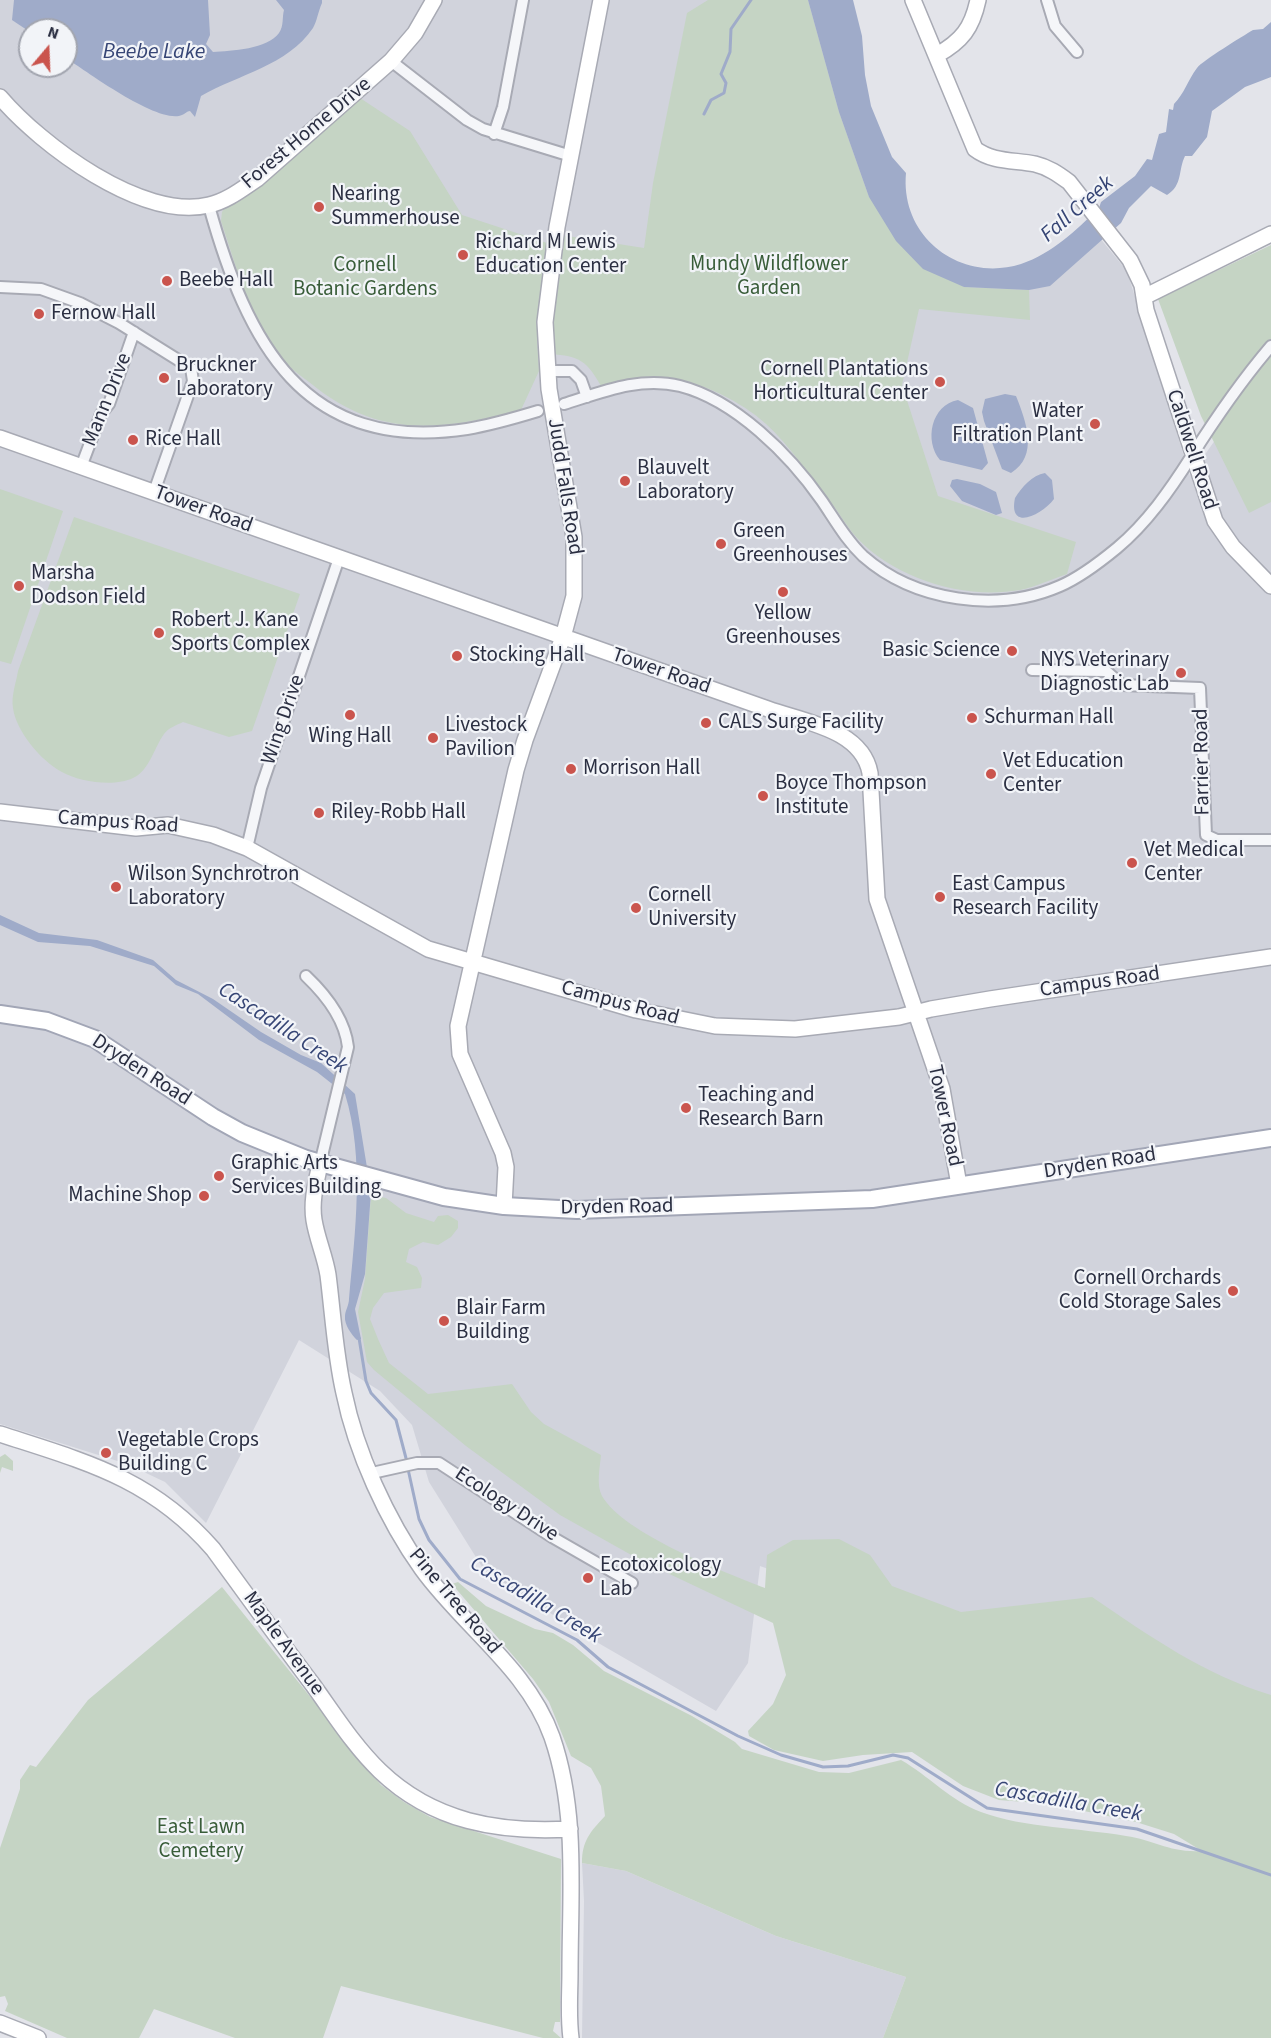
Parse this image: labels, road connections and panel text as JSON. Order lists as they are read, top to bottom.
{
  "streets": {
    "main road": ["Dryden Road"],
    "street": [
      "Forest Home Drive",
      "Mann Drive",
      "Caldwell Road",
      "Judd Falls Road",
      "Tower Road",
      "Wing Drive",
      "Farrier Road",
      "Campus Road",
      "Ecology Drive",
      "Pine Tree Road",
      "Maple Avenue"
    ]
  },
  "crossings": [
    ["Mann Drive", "Tower Road"],
    ["Judd Falls Road", "Tower Road"],
    ["Judd Falls Road", "Campus Road"],
    ["Judd Falls Road", "Dryden Road"],
    ["Tower Road", "Wing Drive"],
    ["Tower Road", "Campus Road"],
    ["Tower Road", "Dryden Road"],
    ["Wing Drive", "Campus Road"],
    ["Dryden Road", "Pine Tree Road"],
    ["Ecology Drive", "Pine Tree Road"],
    ["Pine Tree Road", "Maple Avenue"]
  ],
  "water": ["Beebe Lake", "Fall Creek", "Cascadilla Creek"],
  "parks": ["Mundy Wildflower Garden", "Cornell Botanic Gardens", "East Lawn Cemetery"],
  "places": [
    "Nearing Summerhouse",
    "Richard M Lewis Education Center",
    "Beebe Hall",
    "Fernow Hall",
    "Bruckner Laboratory",
    "Cornell Plantations Horticultural Center",
    "Water Filtration Plant",
    "Rice Hall",
    "Blauvelt Laboratory",
    "Green Greenhouses",
    "Marsha Dodson Field",
    "Yellow Greenhouses",
    "Robert J. Kane Sports Complex",
    "Basic Science",
    "Stocking Hall",
    "NYS Veterinary Diagnostic Lab",
    "Wing Hall",
    "Schurman Hall",
    "CALS Surge Facility",
    "Livestock Pavilion",
    "Morrison Hall",
    "Vet Education Center",
    "Boyce Thompson Institute",
    "Riley-Robb Hall",
    "Vet Medical Center",
    "Wilson Synchrotron Laboratory",
    "East Campus Research Facility",
    "Cornell University",
    "Teaching and Research Barn",
    "Graphic Arts Services Building",
    "Machine Shop",
    "Cornell Orchards Cold Storage Sales",
    "Blair Farm Building",
    "Vegetable Crops Building C",
    "Ecotoxicology Lab"
  ],
  "north": "top"
}
